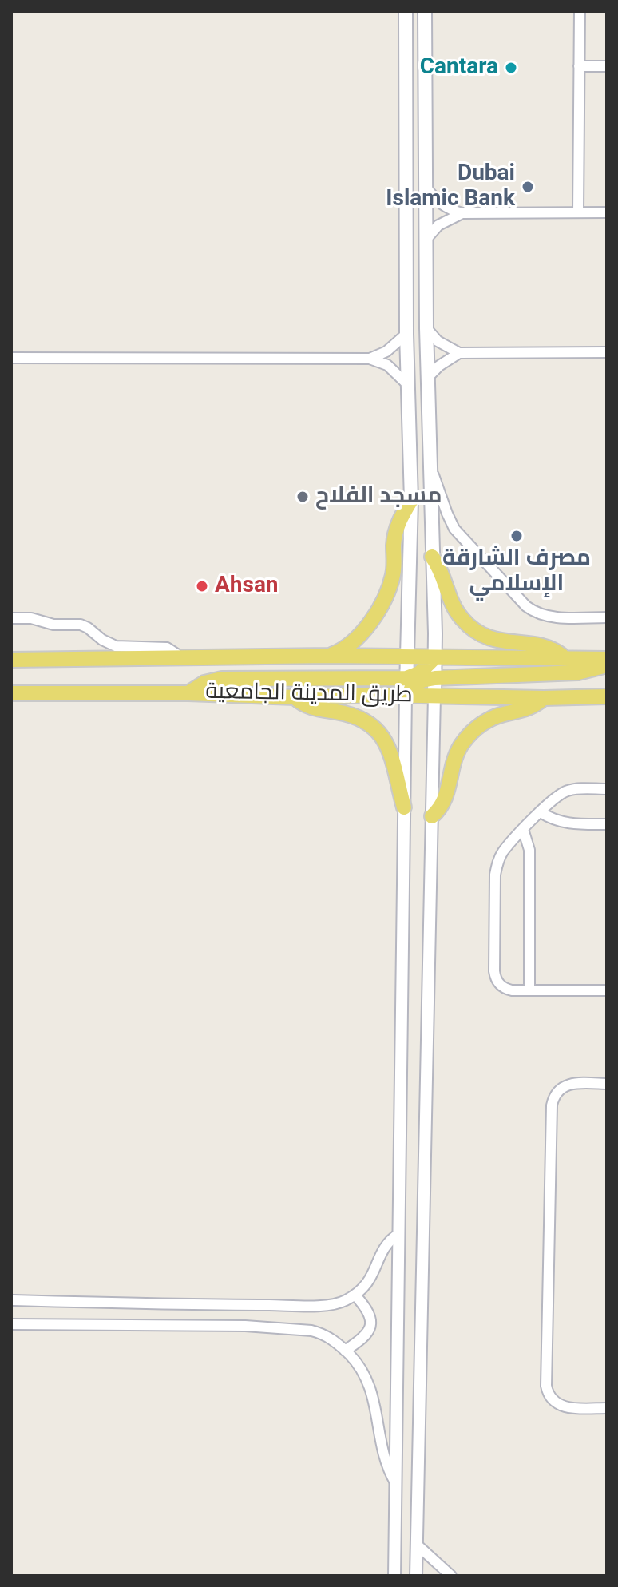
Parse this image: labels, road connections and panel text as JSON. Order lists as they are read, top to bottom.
{
  "streets": {
    "main road": ["طريق المدينة الجامعية"]
  },
  "places": [
    "Cantara",
    "Dubai Islamic Bank",
    "مسجد الفلاح",
    "مصرف الشارقة الإسلامي",
    "Ahsan"
  ]
}
